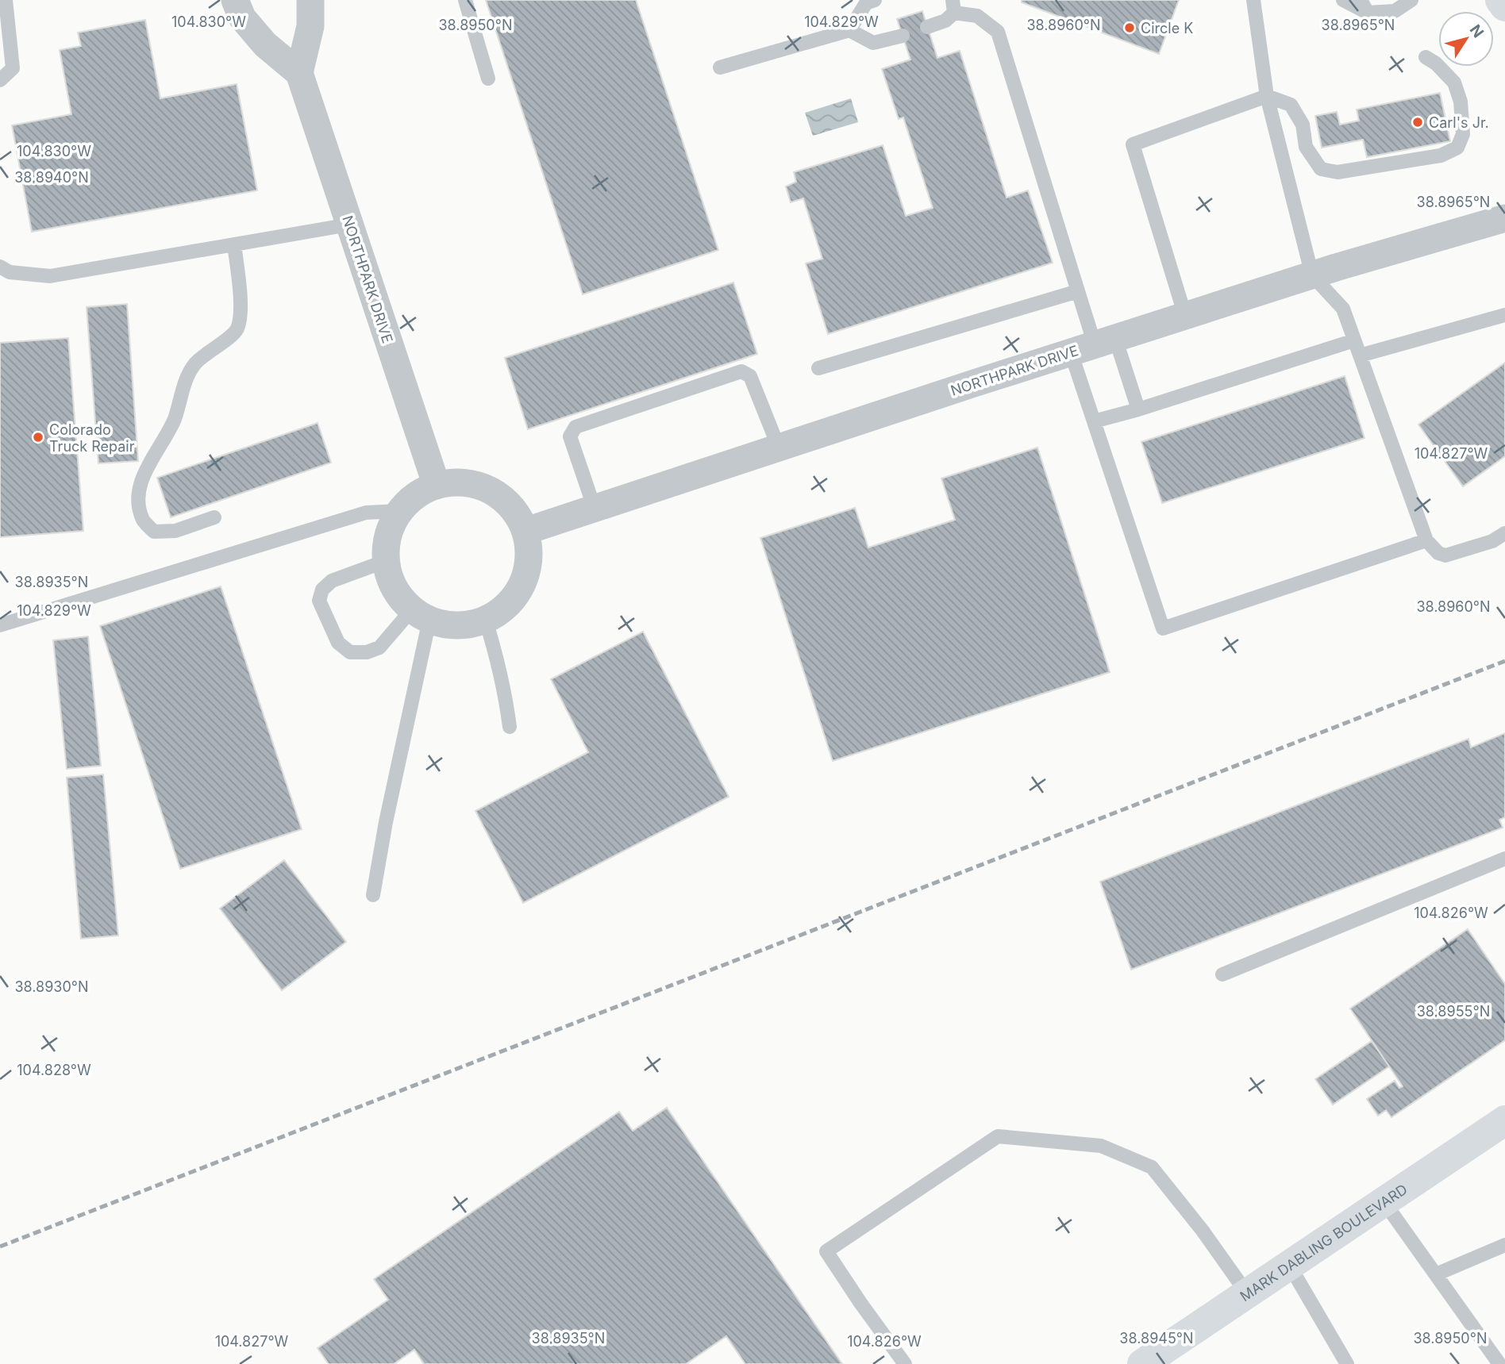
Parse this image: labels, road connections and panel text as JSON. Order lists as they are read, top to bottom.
{
  "streets": {
    "street": ["NORTHPARK DRIVE", "MARK DABLING BOULEVARD"]
  },
  "places": ["Circle K", "Carl's Jr.", "Colorado Truck Repair"],
  "north": "top right",
  "coordinates": [
    "104.830°W",
    "104.829°W",
    "38.8950°N",
    "38.8960°N",
    "38.8965°N",
    "38.8940°N",
    "104.827°W",
    "38.8935°N",
    "104.826°W",
    "38.8930°N",
    "38.8955°N",
    "104.828°W",
    "38.8945°N"
  ]
}
